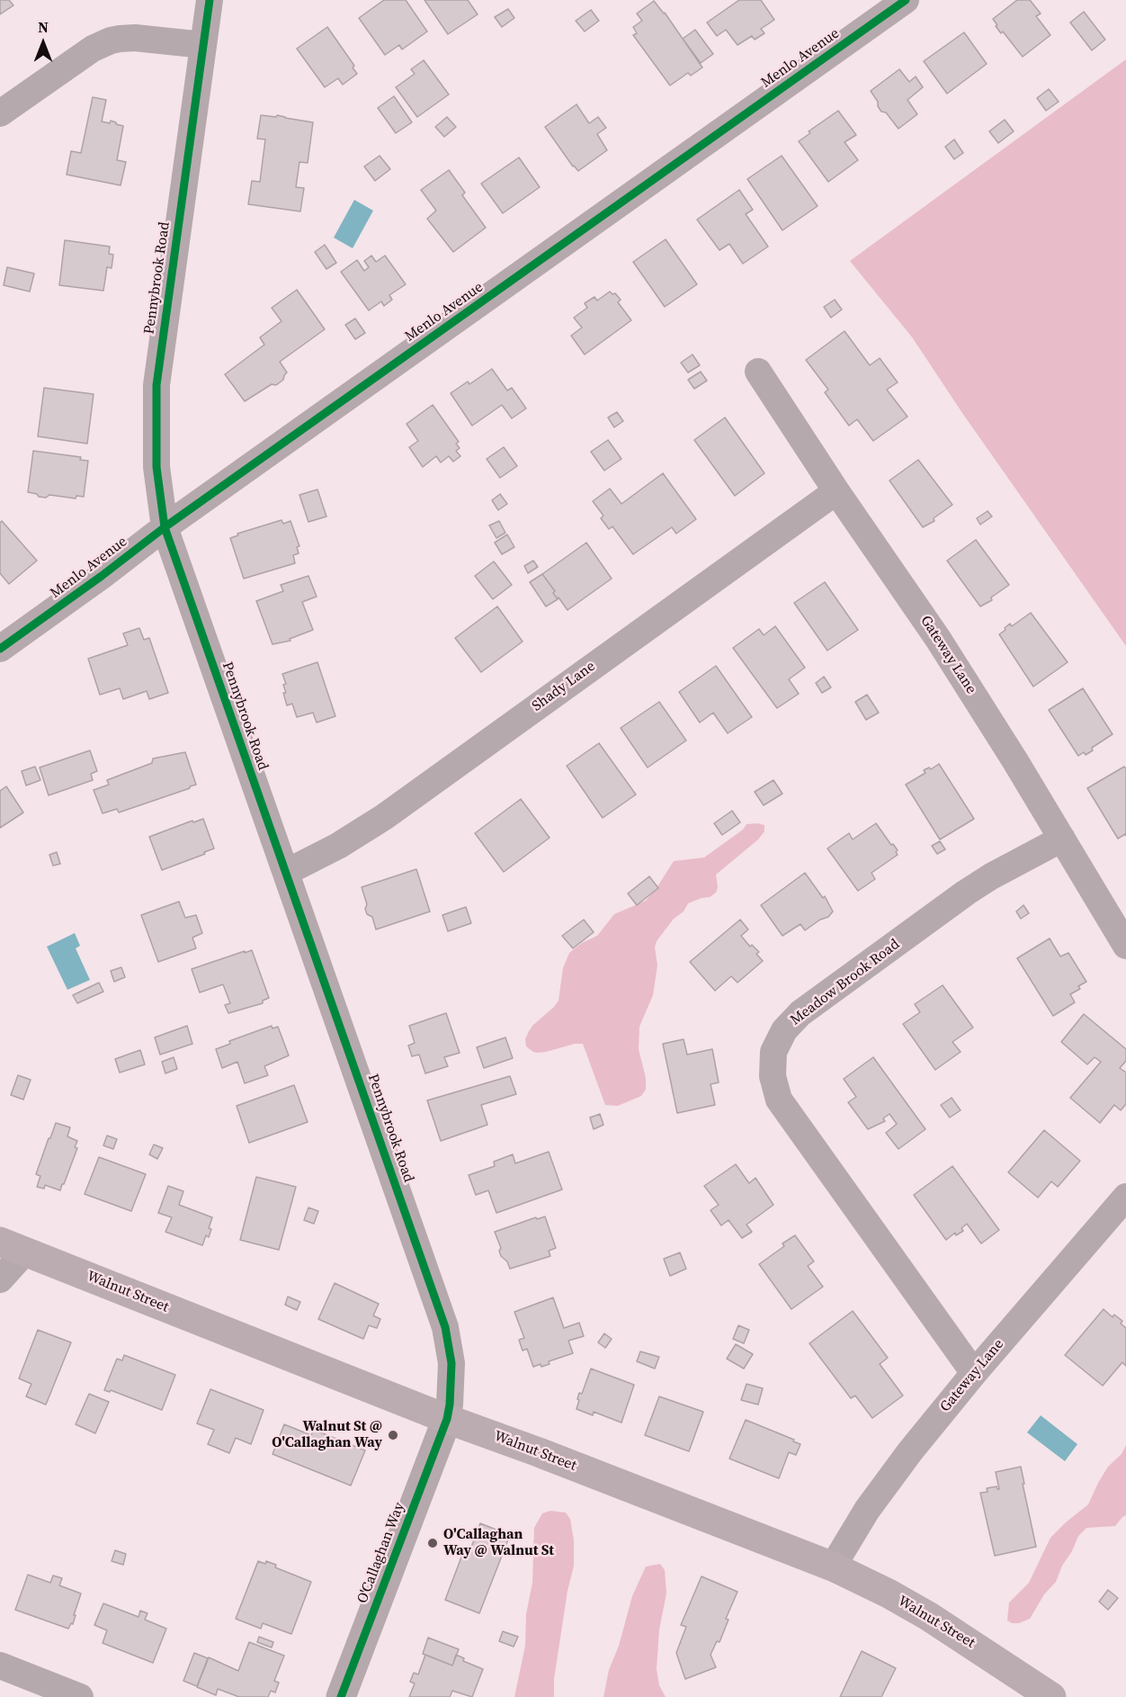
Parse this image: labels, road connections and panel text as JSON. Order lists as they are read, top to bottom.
{
  "streets": {
    "main road": ["Walnut Street"],
    "street": [
      "Menlo Avenue",
      "Pennybrook Road",
      "Gateway Lane",
      "Shady Lane",
      "Meadow Brook Road",
      "O'Callaghan Way"
    ]
  },
  "crossings": [
    ["Menlo Avenue", "Pennybrook Road"],
    ["Pennybrook Road", "Shady Lane"],
    ["Pennybrook Road", "Walnut Street"],
    ["Pennybrook Road", "O'Callaghan Way"],
    ["Gateway Lane", "Shady Lane"],
    ["Gateway Lane", "Meadow Brook Road"],
    ["Gateway Lane", "Walnut Street"],
    ["Walnut Street", "O'Callaghan Way"]
  ],
  "places": ["Walnut St @ O'Callaghan Way", "O'Callaghan Way @ Walnut St"],
  "north": "top"
}
